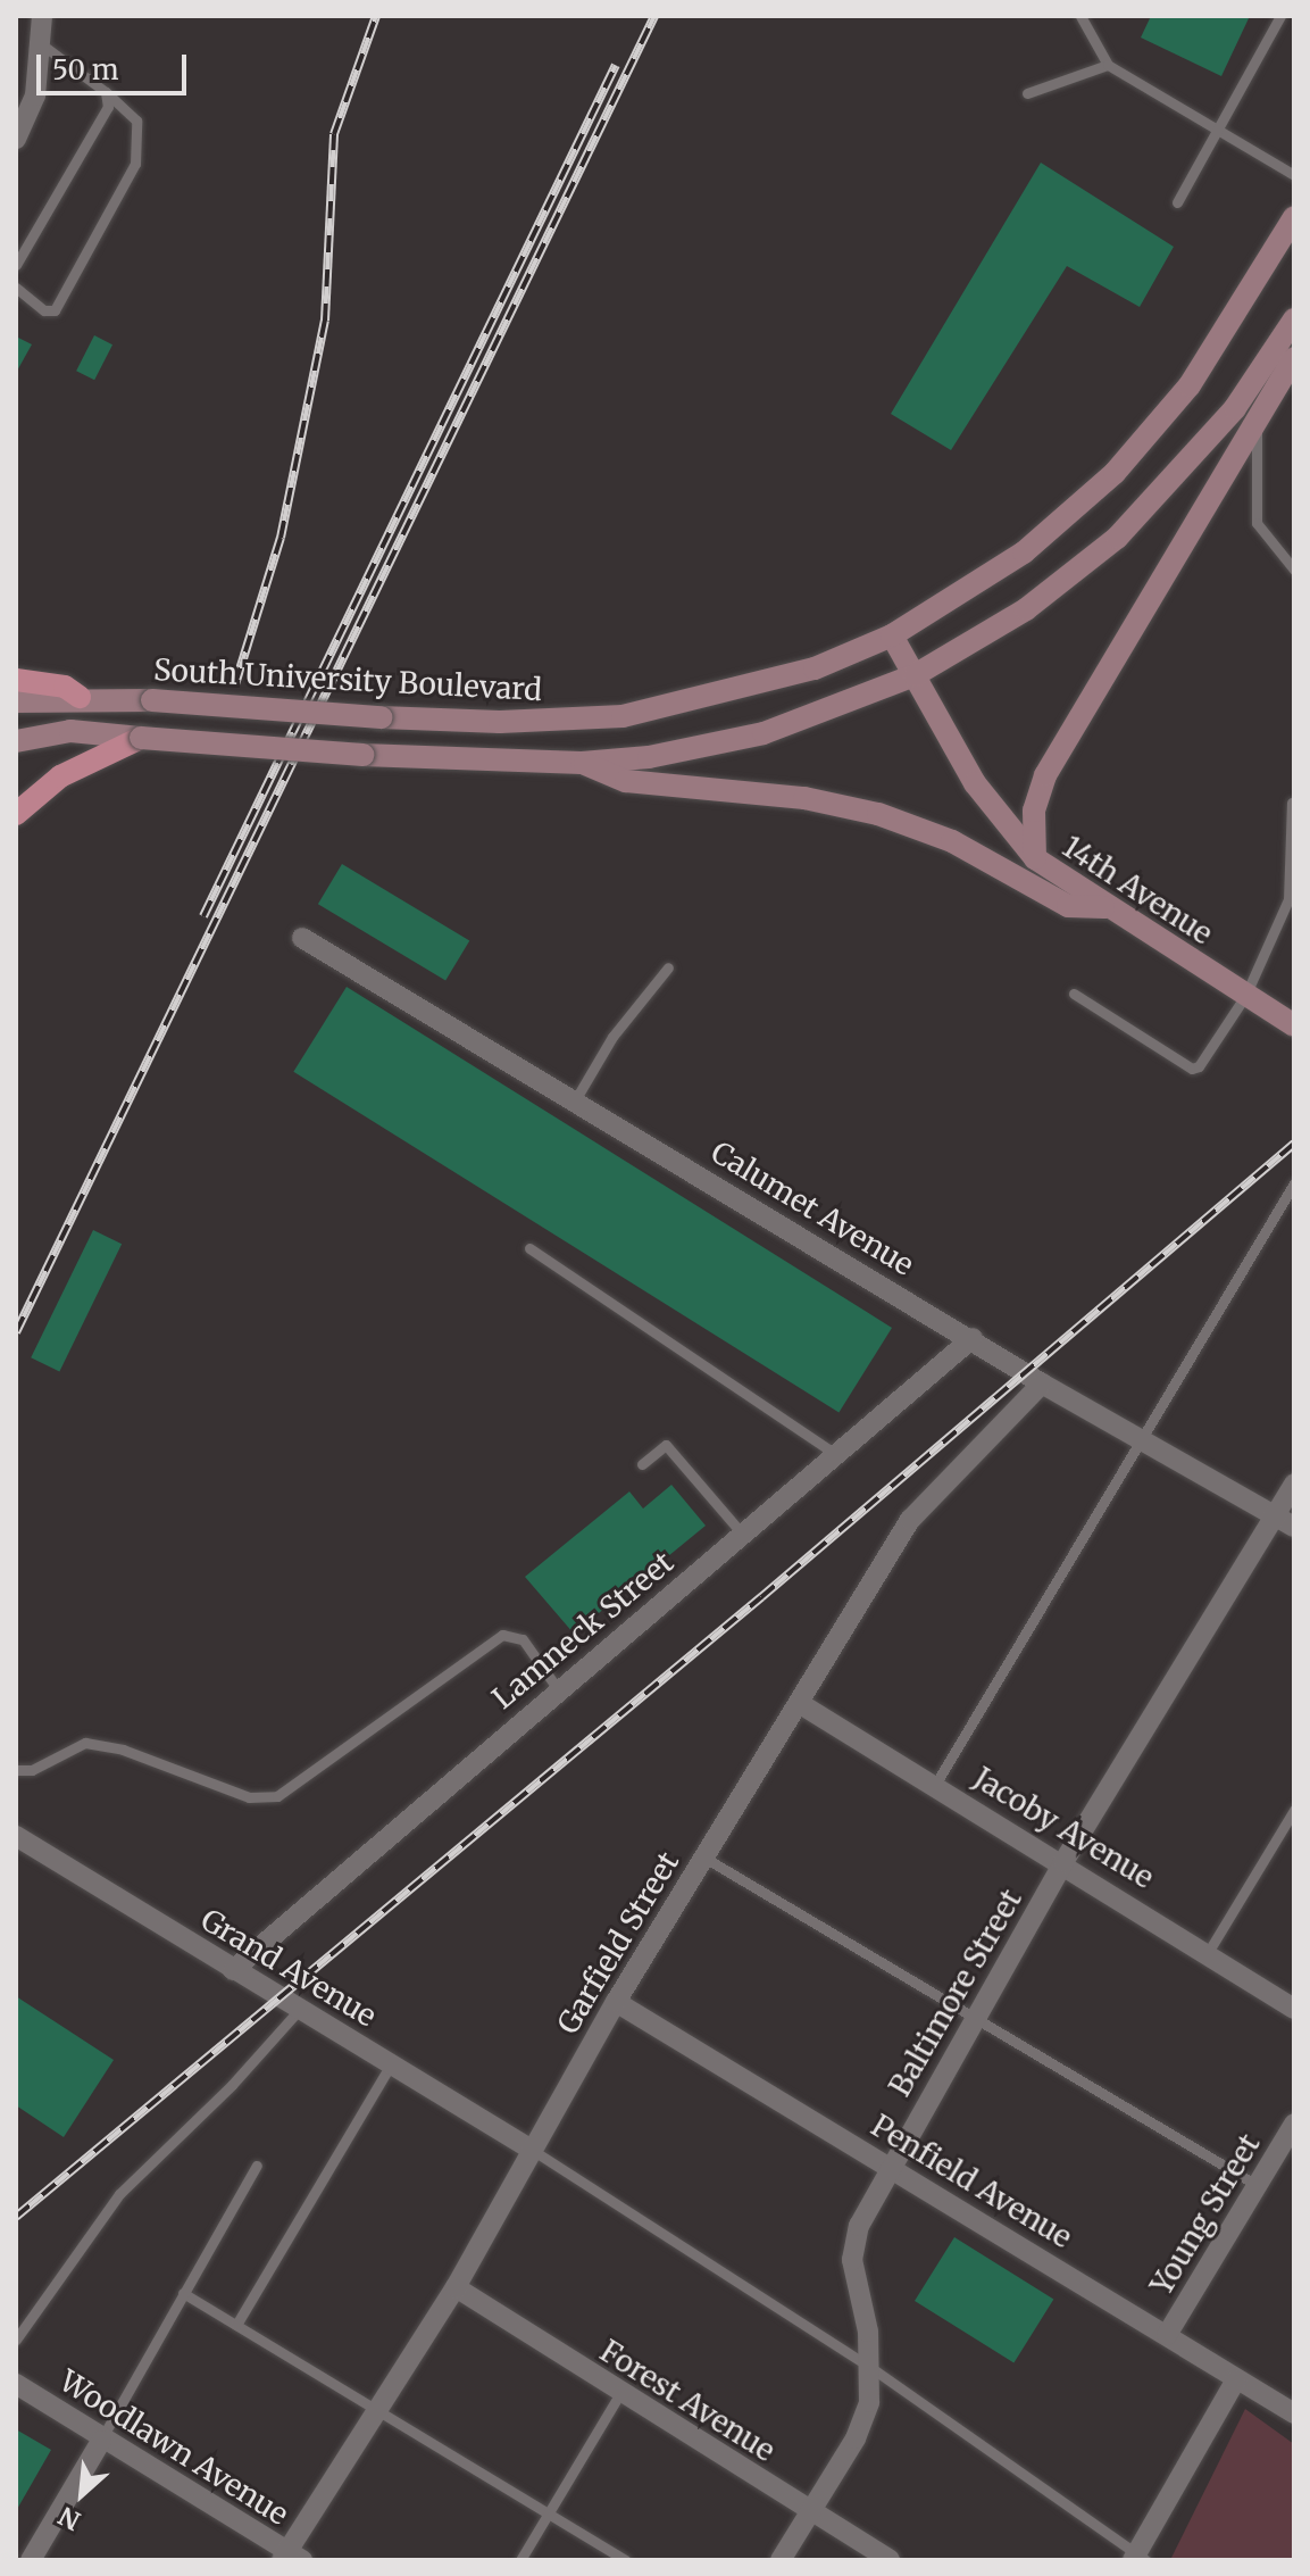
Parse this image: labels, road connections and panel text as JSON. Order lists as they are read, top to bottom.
{
  "streets": {
    "main road": ["South University Boulevard", "14th Avenue"],
    "street": [
      "Calumet Avenue",
      "Lamneck Street",
      "Jacoby Avenue",
      "Garfield Street",
      "Grand Avenue",
      "Baltimore Street",
      "Penfield Avenue",
      "Young Street",
      "Forest Avenue",
      "Woodlawn Avenue"
    ]
  },
  "crossings": [
    ["South University Boulevard", "14th Avenue"],
    ["Calumet Avenue", "Lamneck Street"],
    ["Calumet Avenue", "Garfield Street"],
    ["Calumet Avenue", "Baltimore Street"],
    ["Lamneck Street", "Grand Avenue"],
    ["Jacoby Avenue", "Garfield Street"],
    ["Jacoby Avenue", "Baltimore Street"],
    ["Garfield Street", "Grand Avenue"],
    ["Garfield Street", "Penfield Avenue"],
    ["Garfield Street", "Forest Avenue"],
    ["Garfield Street", "Woodlawn Avenue"],
    ["Baltimore Street", "Penfield Avenue"],
    ["Baltimore Street", "Forest Avenue"],
    ["Penfield Avenue", "Young Street"]
  ],
  "scale_bar": "50 m",
  "north": "bottom left"
}
